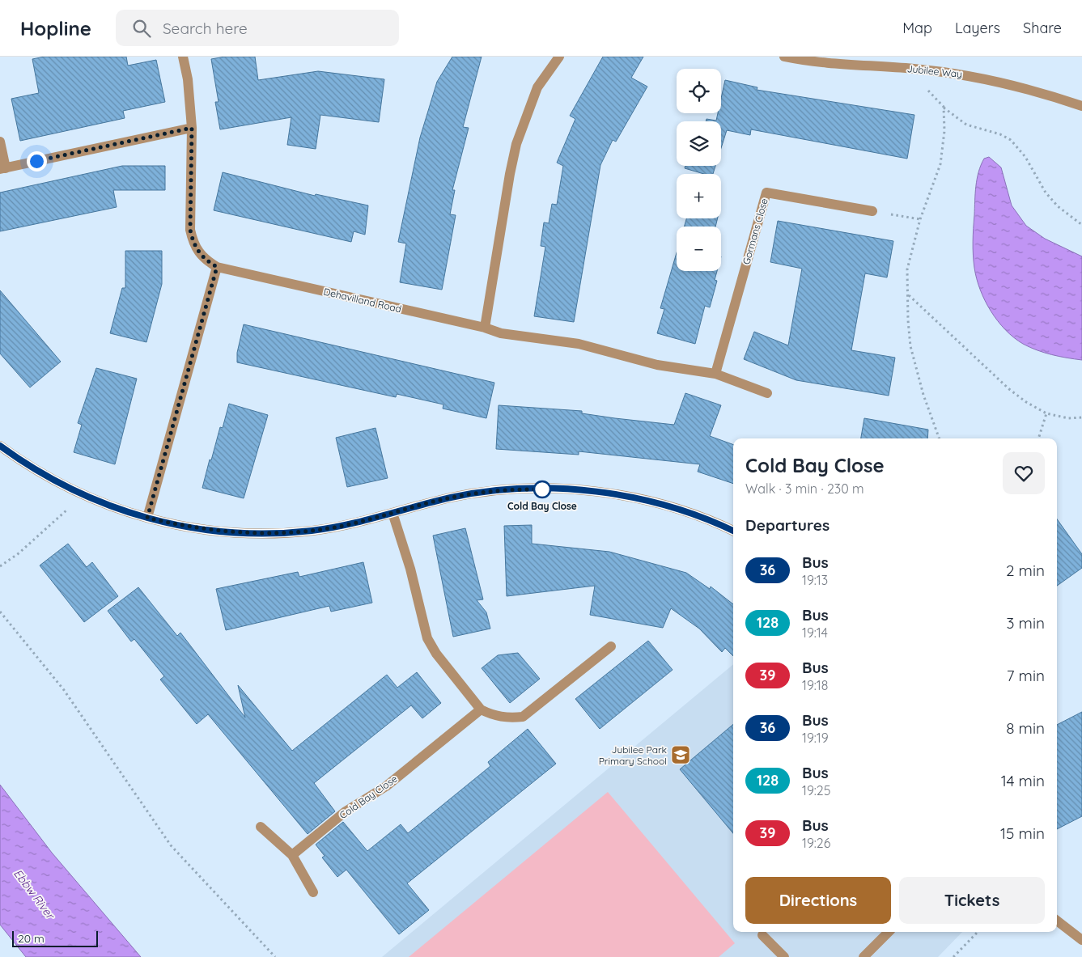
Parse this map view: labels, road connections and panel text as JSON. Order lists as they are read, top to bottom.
{
  "streets": {
    "street": [
      "Jubilee Way",
      "Gormans Close",
      "Dehavilland Road",
      "Cold Bay Close"
    ]
  },
  "water": ["Ebbw River"],
  "places": {
    "other": ["Cold Bay Close"],
    "school or university": ["Jubilee Park Primary School"]
  },
  "lines": ["bus line 36"],
  "scale_bar": "20 m",
  "page": {
    "header": "Hopline",
    "search": "Search here",
    "nav": ["Map", "Layers", "Share"],
    "map_buttons": ["+", "−"],
    "heading": [
      ["Cold Bay Close", "Walk · 3 min · 230 m"],
      "Departures"
    ],
    "list": [
      {
        "mark": "36",
        "name": "Bus",
        "note": "19:13",
        "value": "2 min"
      },
      {
        "mark": "128",
        "name": "Bus",
        "note": "19:14",
        "value": "3 min"
      },
      {
        "mark": "39",
        "name": "Bus",
        "note": "19:18",
        "value": "7 min"
      },
      {
        "mark": "36",
        "name": "Bus",
        "note": "19:19",
        "value": "8 min"
      },
      {
        "mark": "128",
        "name": "Bus",
        "note": "19:25",
        "value": "14 min"
      },
      {
        "mark": "39",
        "name": "Bus",
        "note": "19:26",
        "value": "15 min"
      }
    ],
    "buttons": ["Directions", "Tickets"],
    "scale": "20 m"
  }
}
